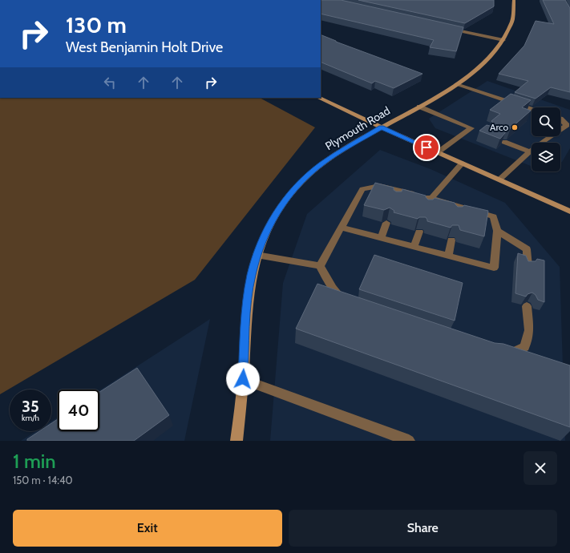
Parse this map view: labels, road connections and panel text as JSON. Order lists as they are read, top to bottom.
{
  "streets": {
    "street": ["Plymouth Road"]
  },
  "places": ["Arco"],
  "page": {
    "turn": ["130 m", "West Benjamin Holt Drive"],
    "speed": "35 km/h",
    "limit": "40",
    "heading": ["1 min", "150 m · 14:40"],
    "buttons": ["Exit", "Share"]
  }
}
